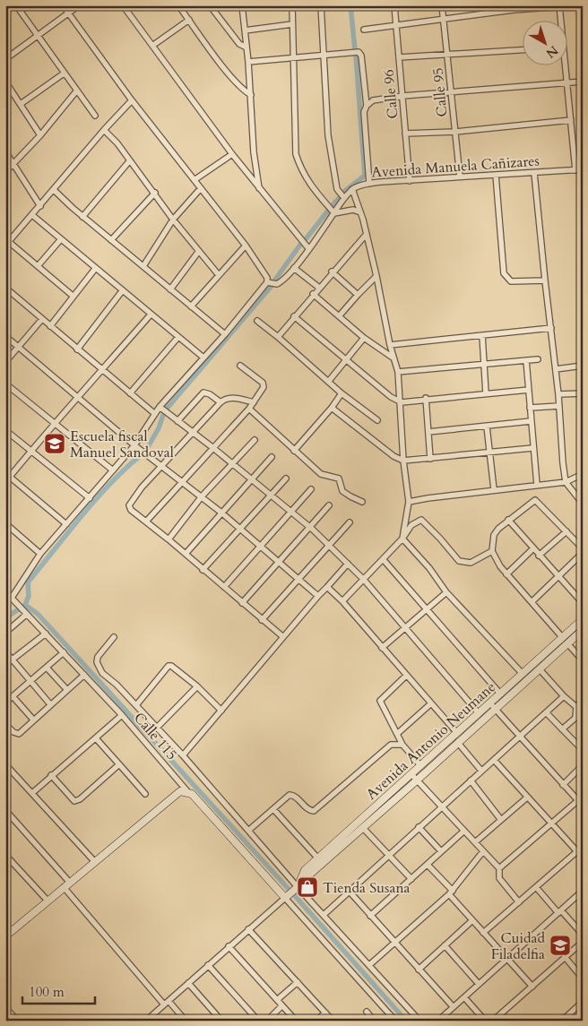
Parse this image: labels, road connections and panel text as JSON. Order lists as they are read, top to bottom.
{
  "streets": {
    "street": [
      "Calle 95",
      "Calle 96",
      "Avenida Manuela Cañizares",
      "Calle 115",
      "Avenida Antonio Neumane"
    ]
  },
  "crossings": [
    ["Calle 95", "Avenida Manuela Cañizares"],
    ["Calle 96", "Avenida Manuela Cañizares"],
    ["Calle 115", "Avenida Antonio Neumane"]
  ],
  "places": {
    "school or university": ["Escuela fiscal Manuel Sandoval", "Cuidad Filadelfia"],
    "shop": ["Tienda Susana"]
  },
  "scale_bar": "100 m",
  "north": "bottom right"
}
